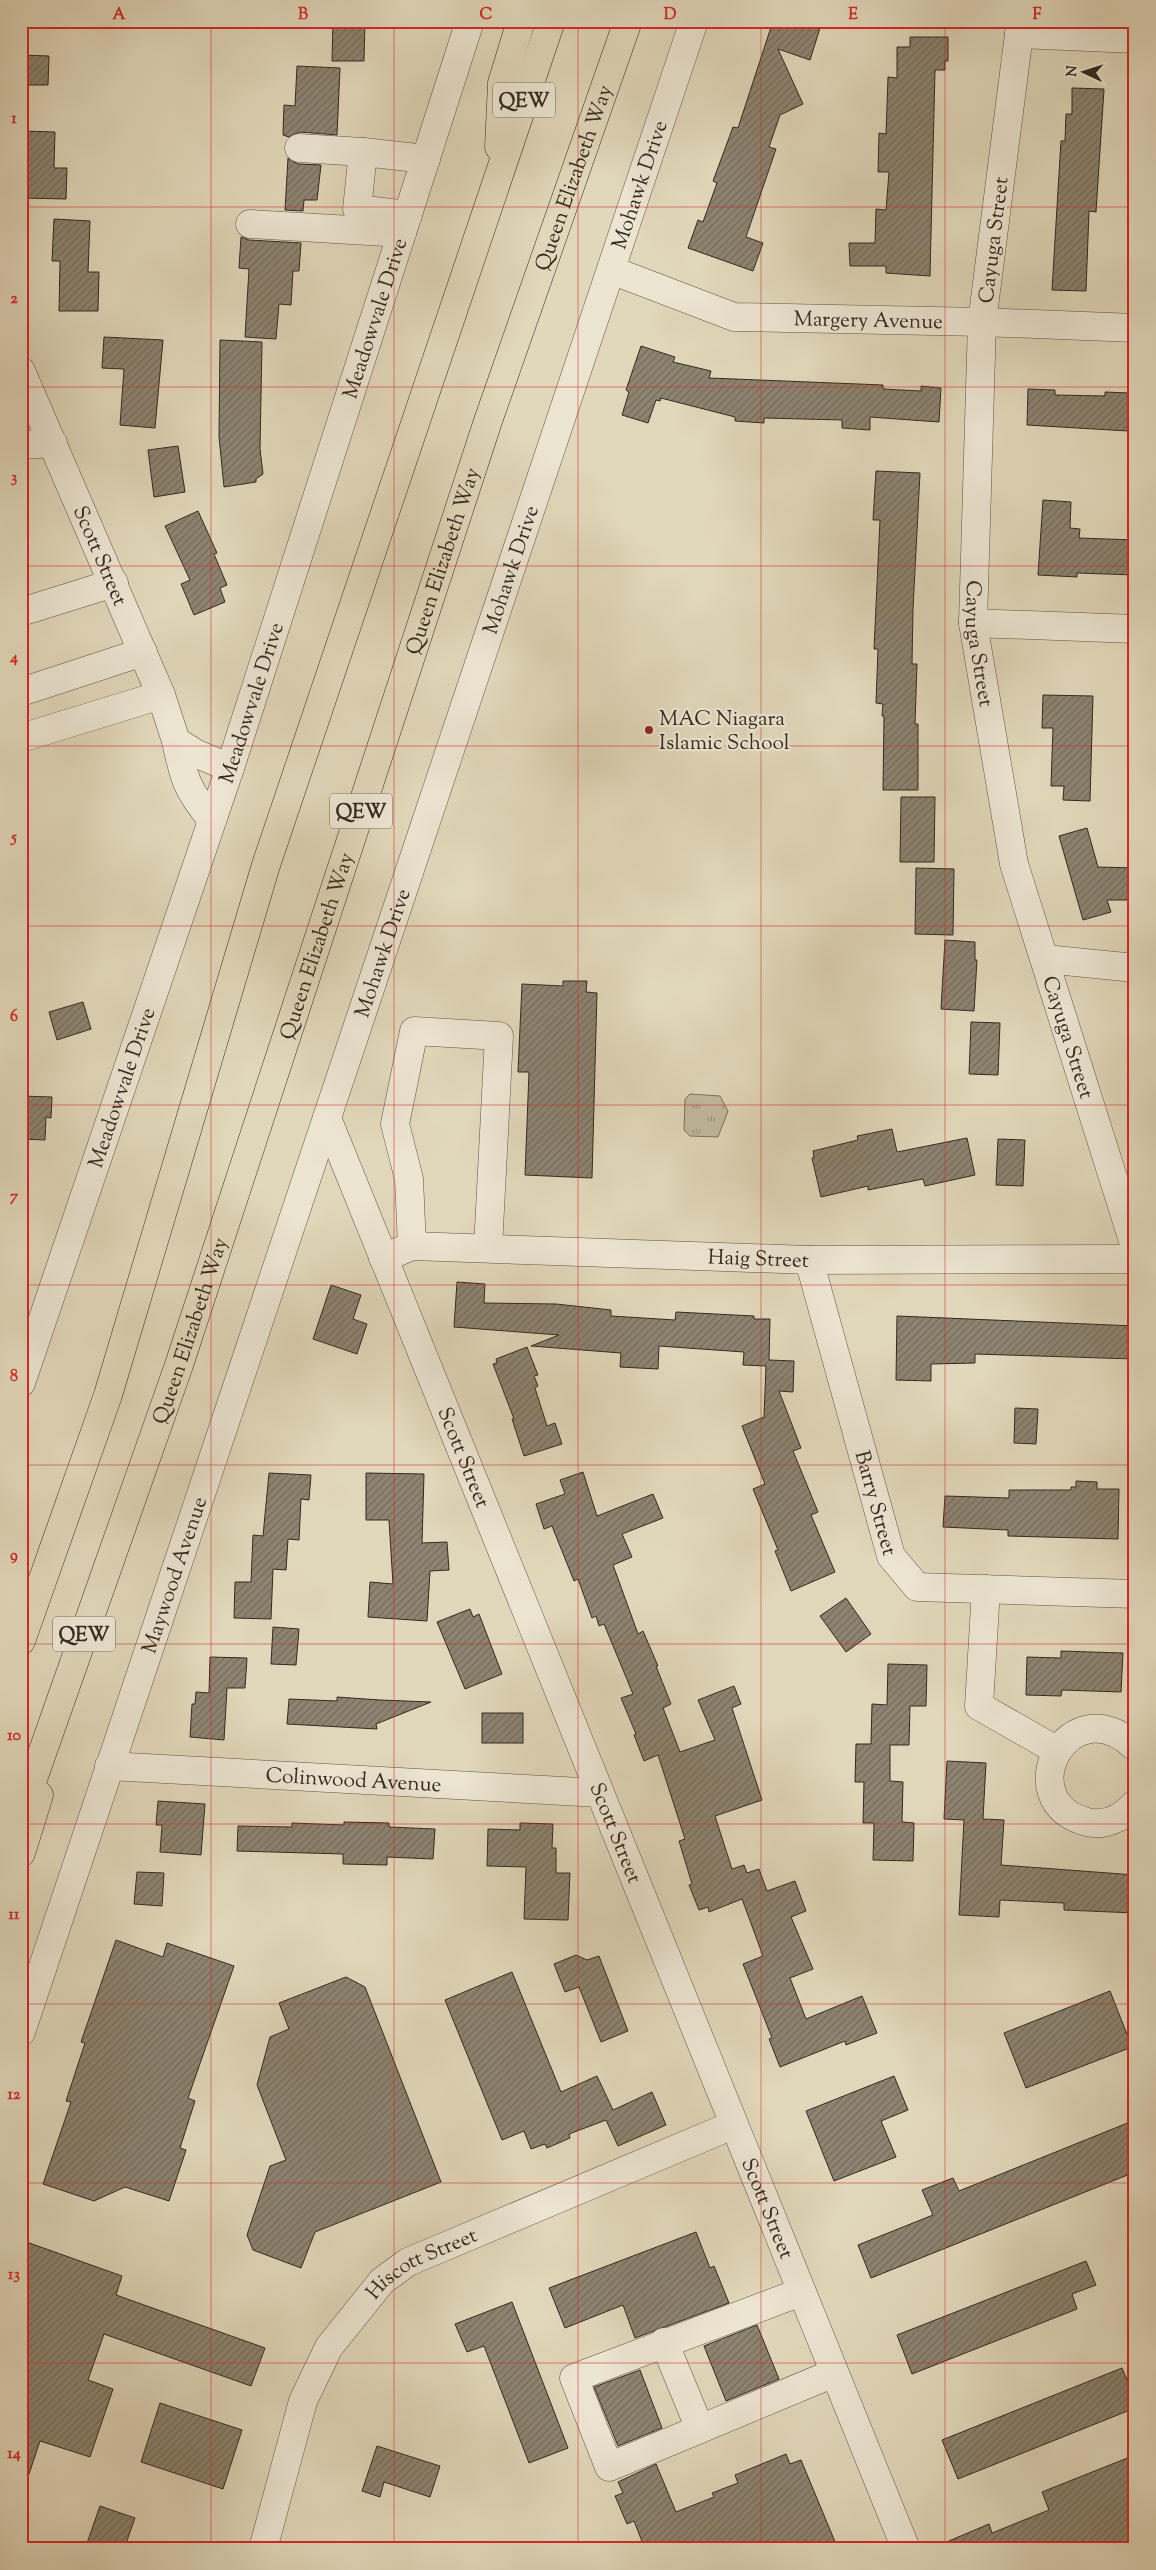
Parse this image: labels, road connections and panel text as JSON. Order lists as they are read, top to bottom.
{
  "streets": {
    "highway": ["QEW", "Queen Elizabeth Way"],
    "street": [
      "Mohawk Drive",
      "Cayuga Street",
      "Meadowvale Drive",
      "Margery Avenue",
      "Scott Street",
      "Haig Street",
      "Barry Street",
      "Maywood Avenue",
      "Colinwood Avenue",
      "Hiscott Street"
    ]
  },
  "crossings": [
    ["Mohawk Drive", "Margery Avenue"],
    ["Mohawk Drive", "Scott Street"],
    ["Mohawk Drive", "Maywood Avenue"],
    ["Cayuga Street", "Margery Avenue"],
    ["Meadowvale Drive", "Scott Street"],
    ["Scott Street", "Haig Street"],
    ["Scott Street", "Maywood Avenue"],
    ["Scott Street", "Colinwood Avenue"],
    ["Scott Street", "Hiscott Street"],
    ["Haig Street", "Barry Street"],
    ["Maywood Avenue", "Colinwood Avenue"]
  ],
  "places": ["MAC Niagara Islamic School"],
  "north": "left",
  "grid": {
    "columns": [
      "A",
      "B",
      "C",
      "D",
      "E",
      "F"
    ],
    "rows": [
      "1",
      "2",
      "3",
      "4",
      "5",
      "6",
      "7",
      "8",
      "9",
      "10",
      "11",
      "12",
      "13",
      "14"
    ]
  }
}
